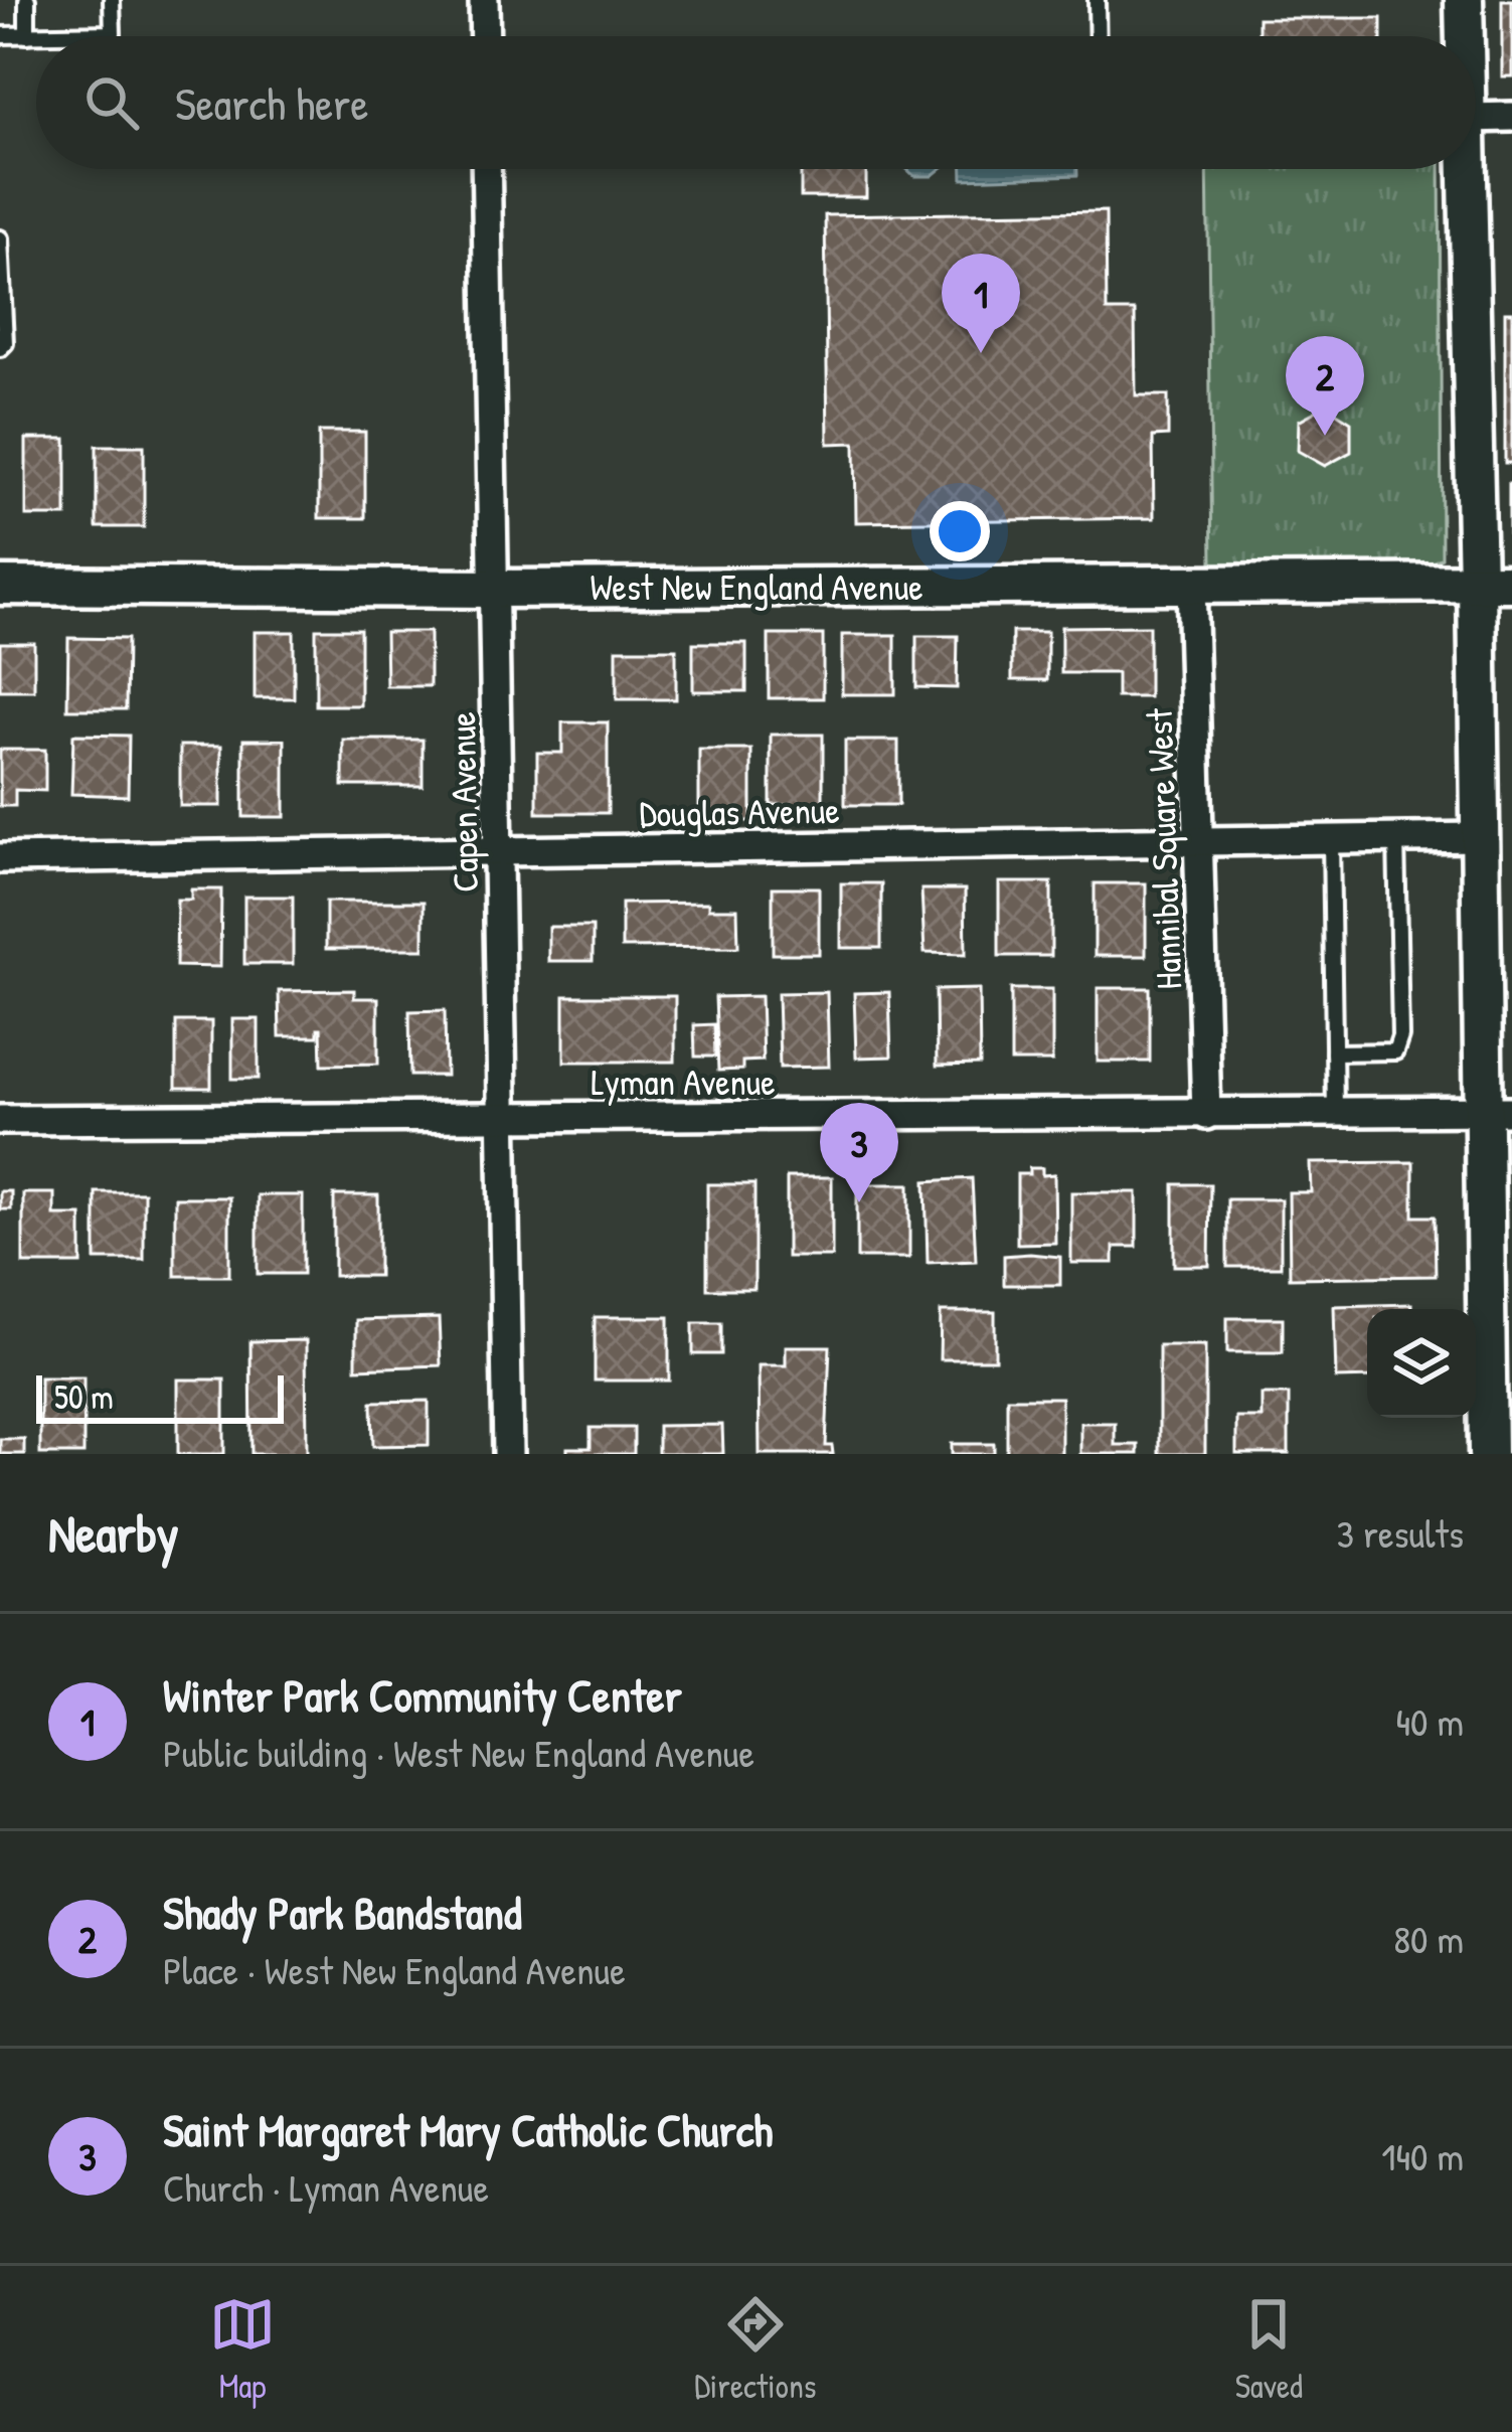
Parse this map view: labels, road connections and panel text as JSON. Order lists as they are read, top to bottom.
{
  "streets": {
    "street": [
      "West New England Avenue",
      "Capen Avenue",
      "Douglas Avenue",
      "Hannibal Square West",
      "Lyman Avenue"
    ]
  },
  "crossings": [
    ["West New England Avenue", "Capen Avenue"],
    ["West New England Avenue", "Hannibal Square West"],
    ["Capen Avenue", "Douglas Avenue"],
    ["Capen Avenue", "Lyman Avenue"],
    ["Douglas Avenue", "Hannibal Square West"],
    ["Hannibal Square West", "Lyman Avenue"]
  ],
  "scale_bar": "50 m",
  "page": {
    "search": "Search here",
    "pins": ["1", "2", "3"],
    "scale": "50 m",
    "heading": ["Nearby", "3 results"],
    "list": [
      {
        "mark": "1",
        "name": "Winter Park Community Center",
        "note": "Public building · West New England Avenue",
        "value": "40 m"
      },
      {
        "mark": "2",
        "name": "Shady Park Bandstand",
        "note": "Place · West New England Avenue",
        "value": "80 m"
      },
      {
        "mark": "3",
        "name": "Saint Margaret Mary Catholic Church",
        "note": "Church · Lyman Avenue",
        "value": "140 m"
      }
    ],
    "nav": ["Map", "Directions", "Saved"]
  }
}
